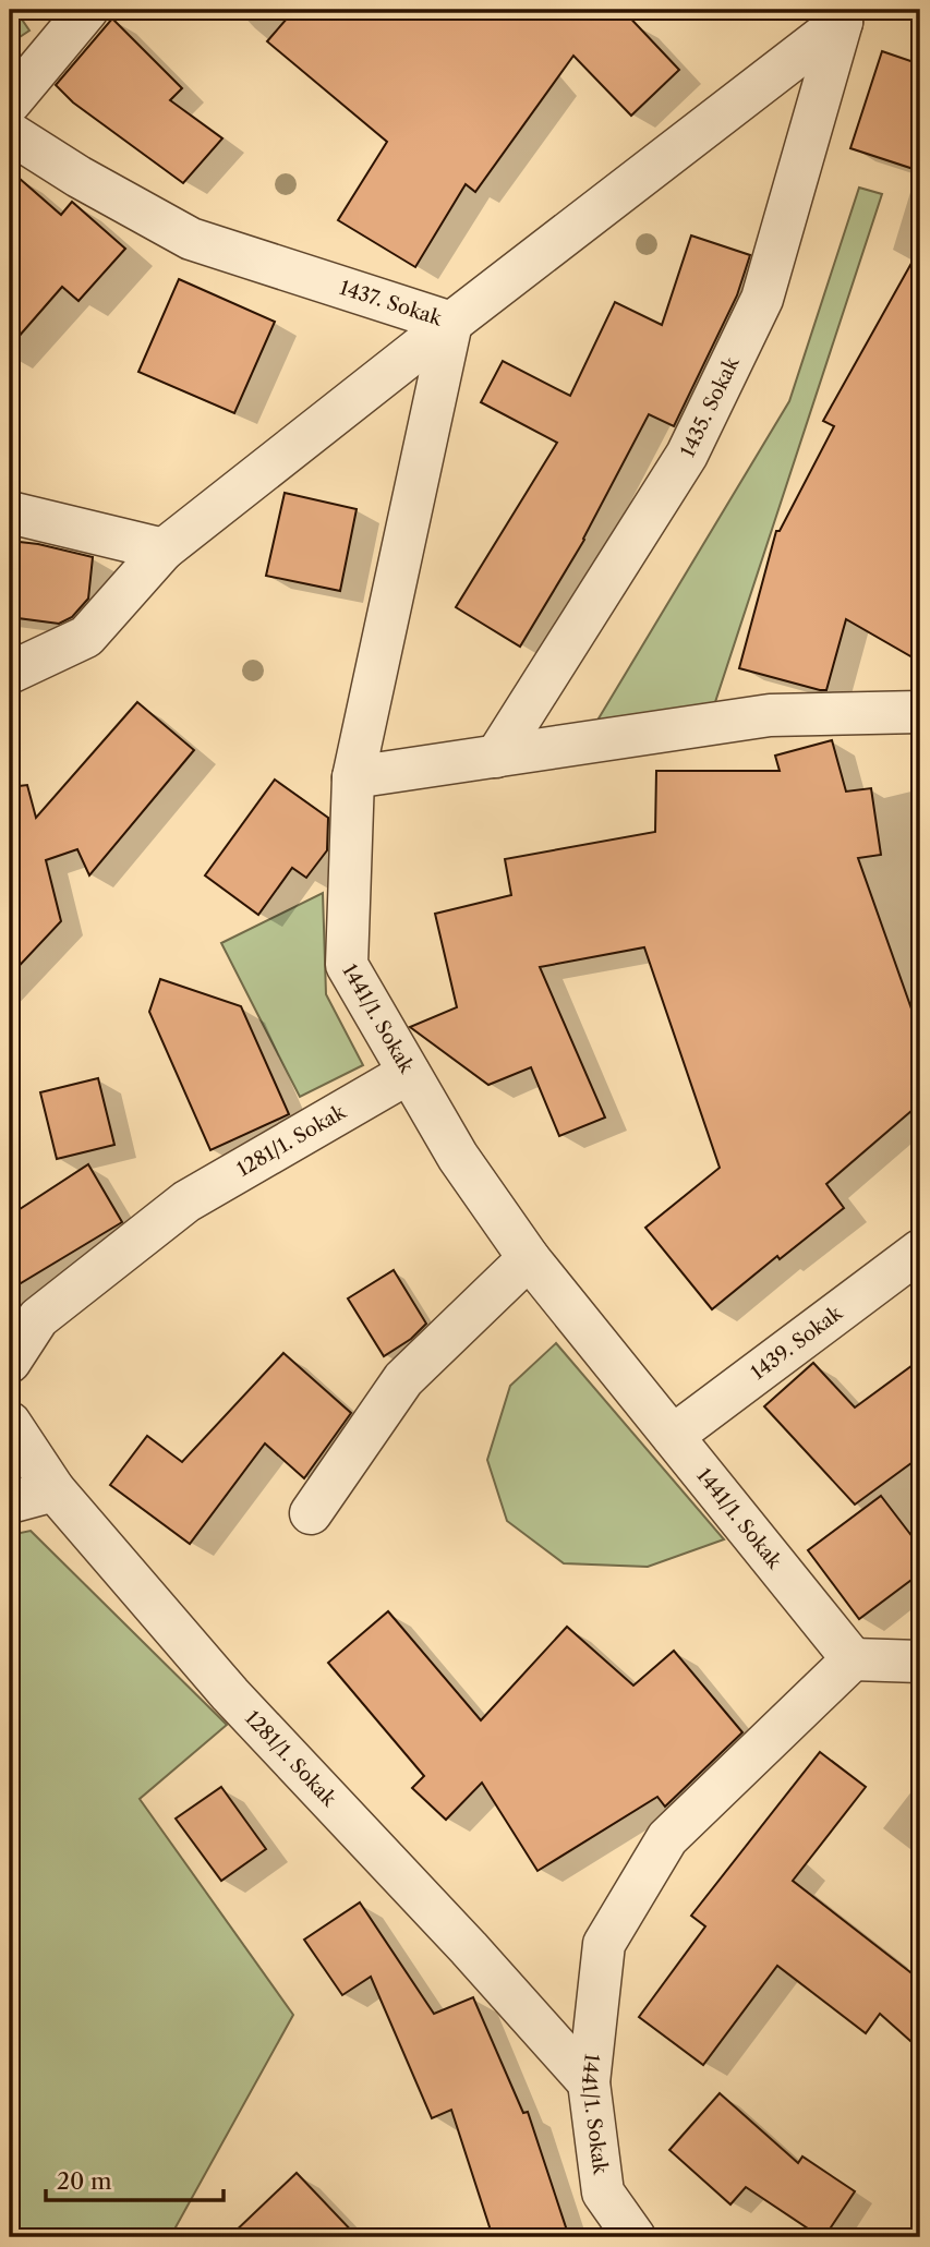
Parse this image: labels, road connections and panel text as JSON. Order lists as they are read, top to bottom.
{
  "streets": {
    "street": [
      "1437. Sokak",
      "1435. Sokak",
      "1441/1. Sokak",
      "1281/1. Sokak",
      "1439. Sokak"
    ]
  },
  "crossings": [
    ["1437. Sokak", "1435. Sokak"],
    ["1437. Sokak", "1441/1. Sokak"],
    ["1441/1. Sokak", "1281/1. Sokak"],
    ["1441/1. Sokak", "1439. Sokak"]
  ],
  "scale_bar": "20 m"
}
